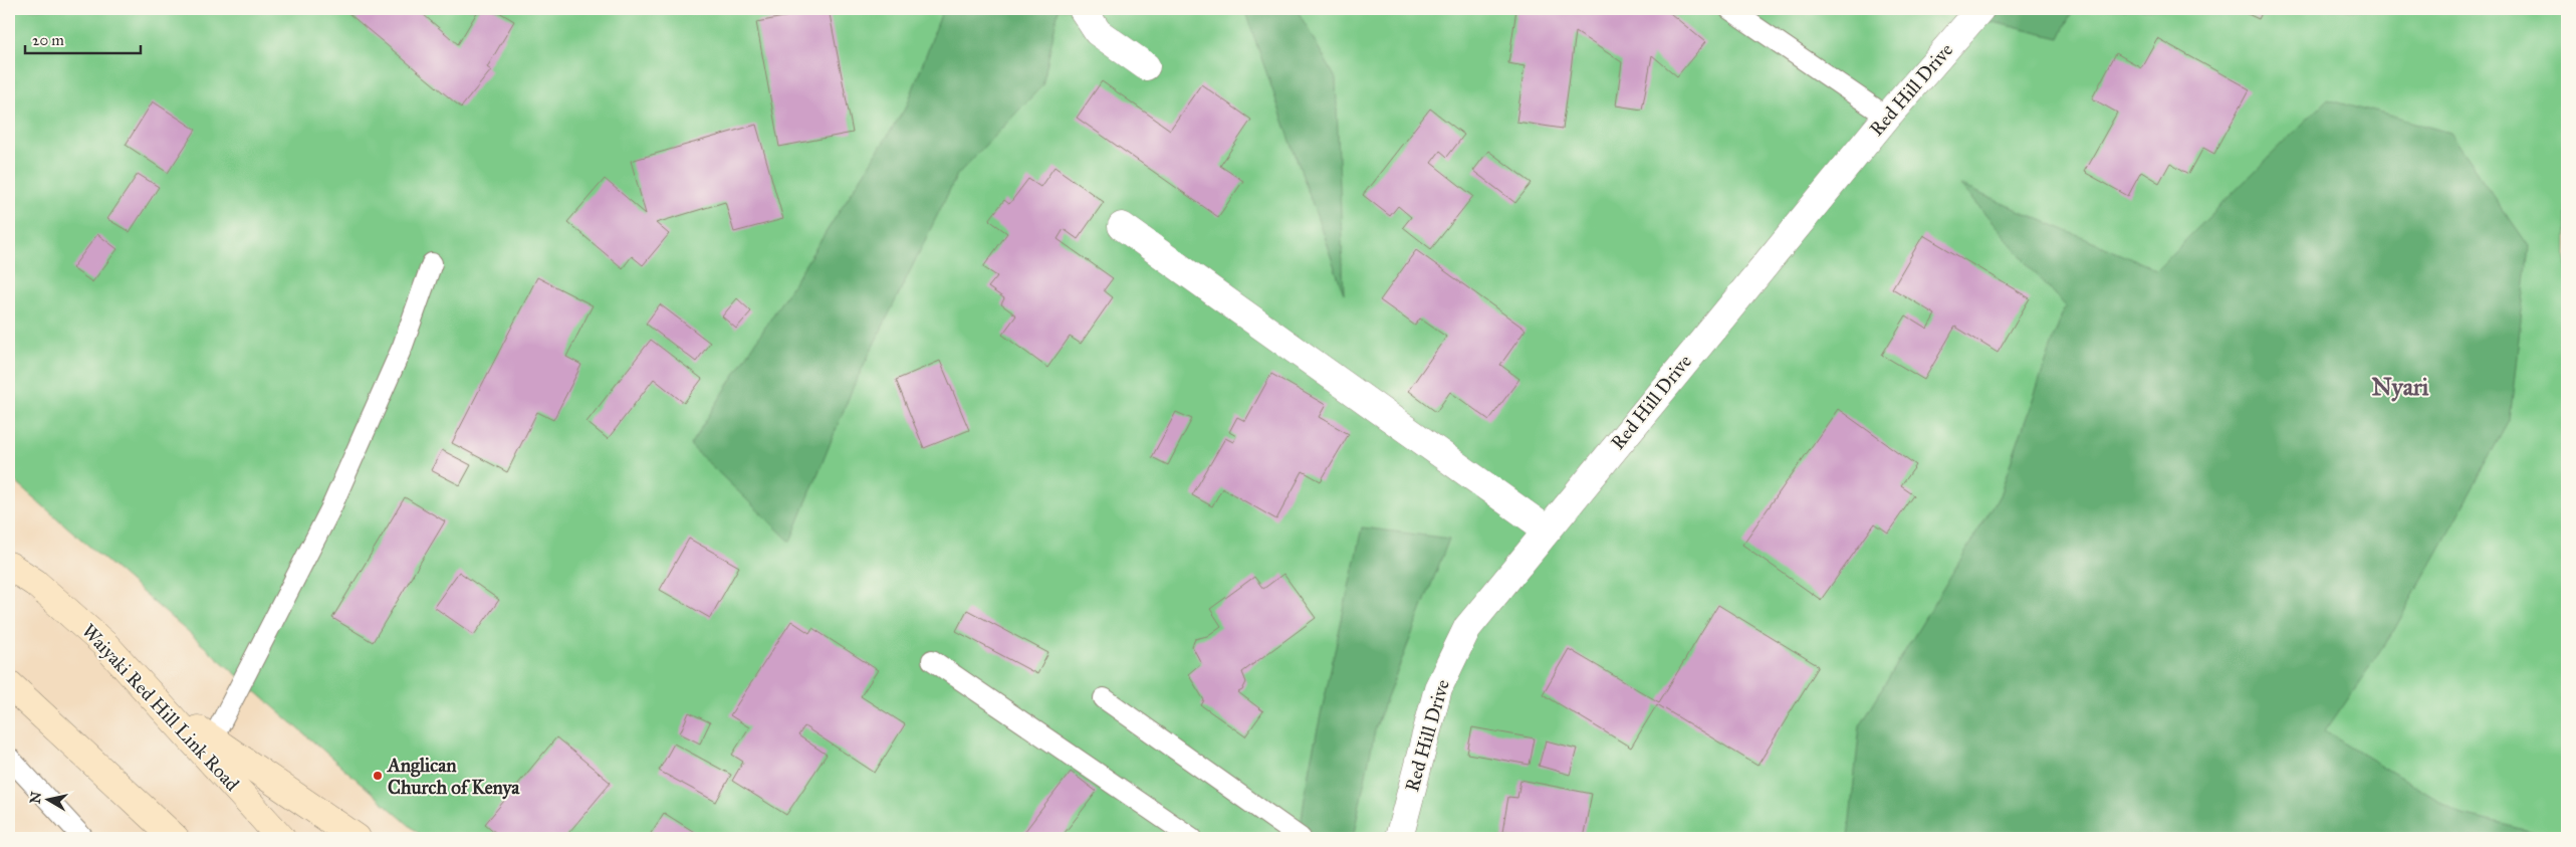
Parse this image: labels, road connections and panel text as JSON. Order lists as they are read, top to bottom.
{
  "streets": {
    "main road": ["Waiyaki Red Hill Link Road"],
    "street": ["Red Hill Drive"]
  },
  "districts": ["Nyari"],
  "places": ["Anglican Church of Kenya"],
  "scale_bar": "20 m",
  "north": "left"
}
